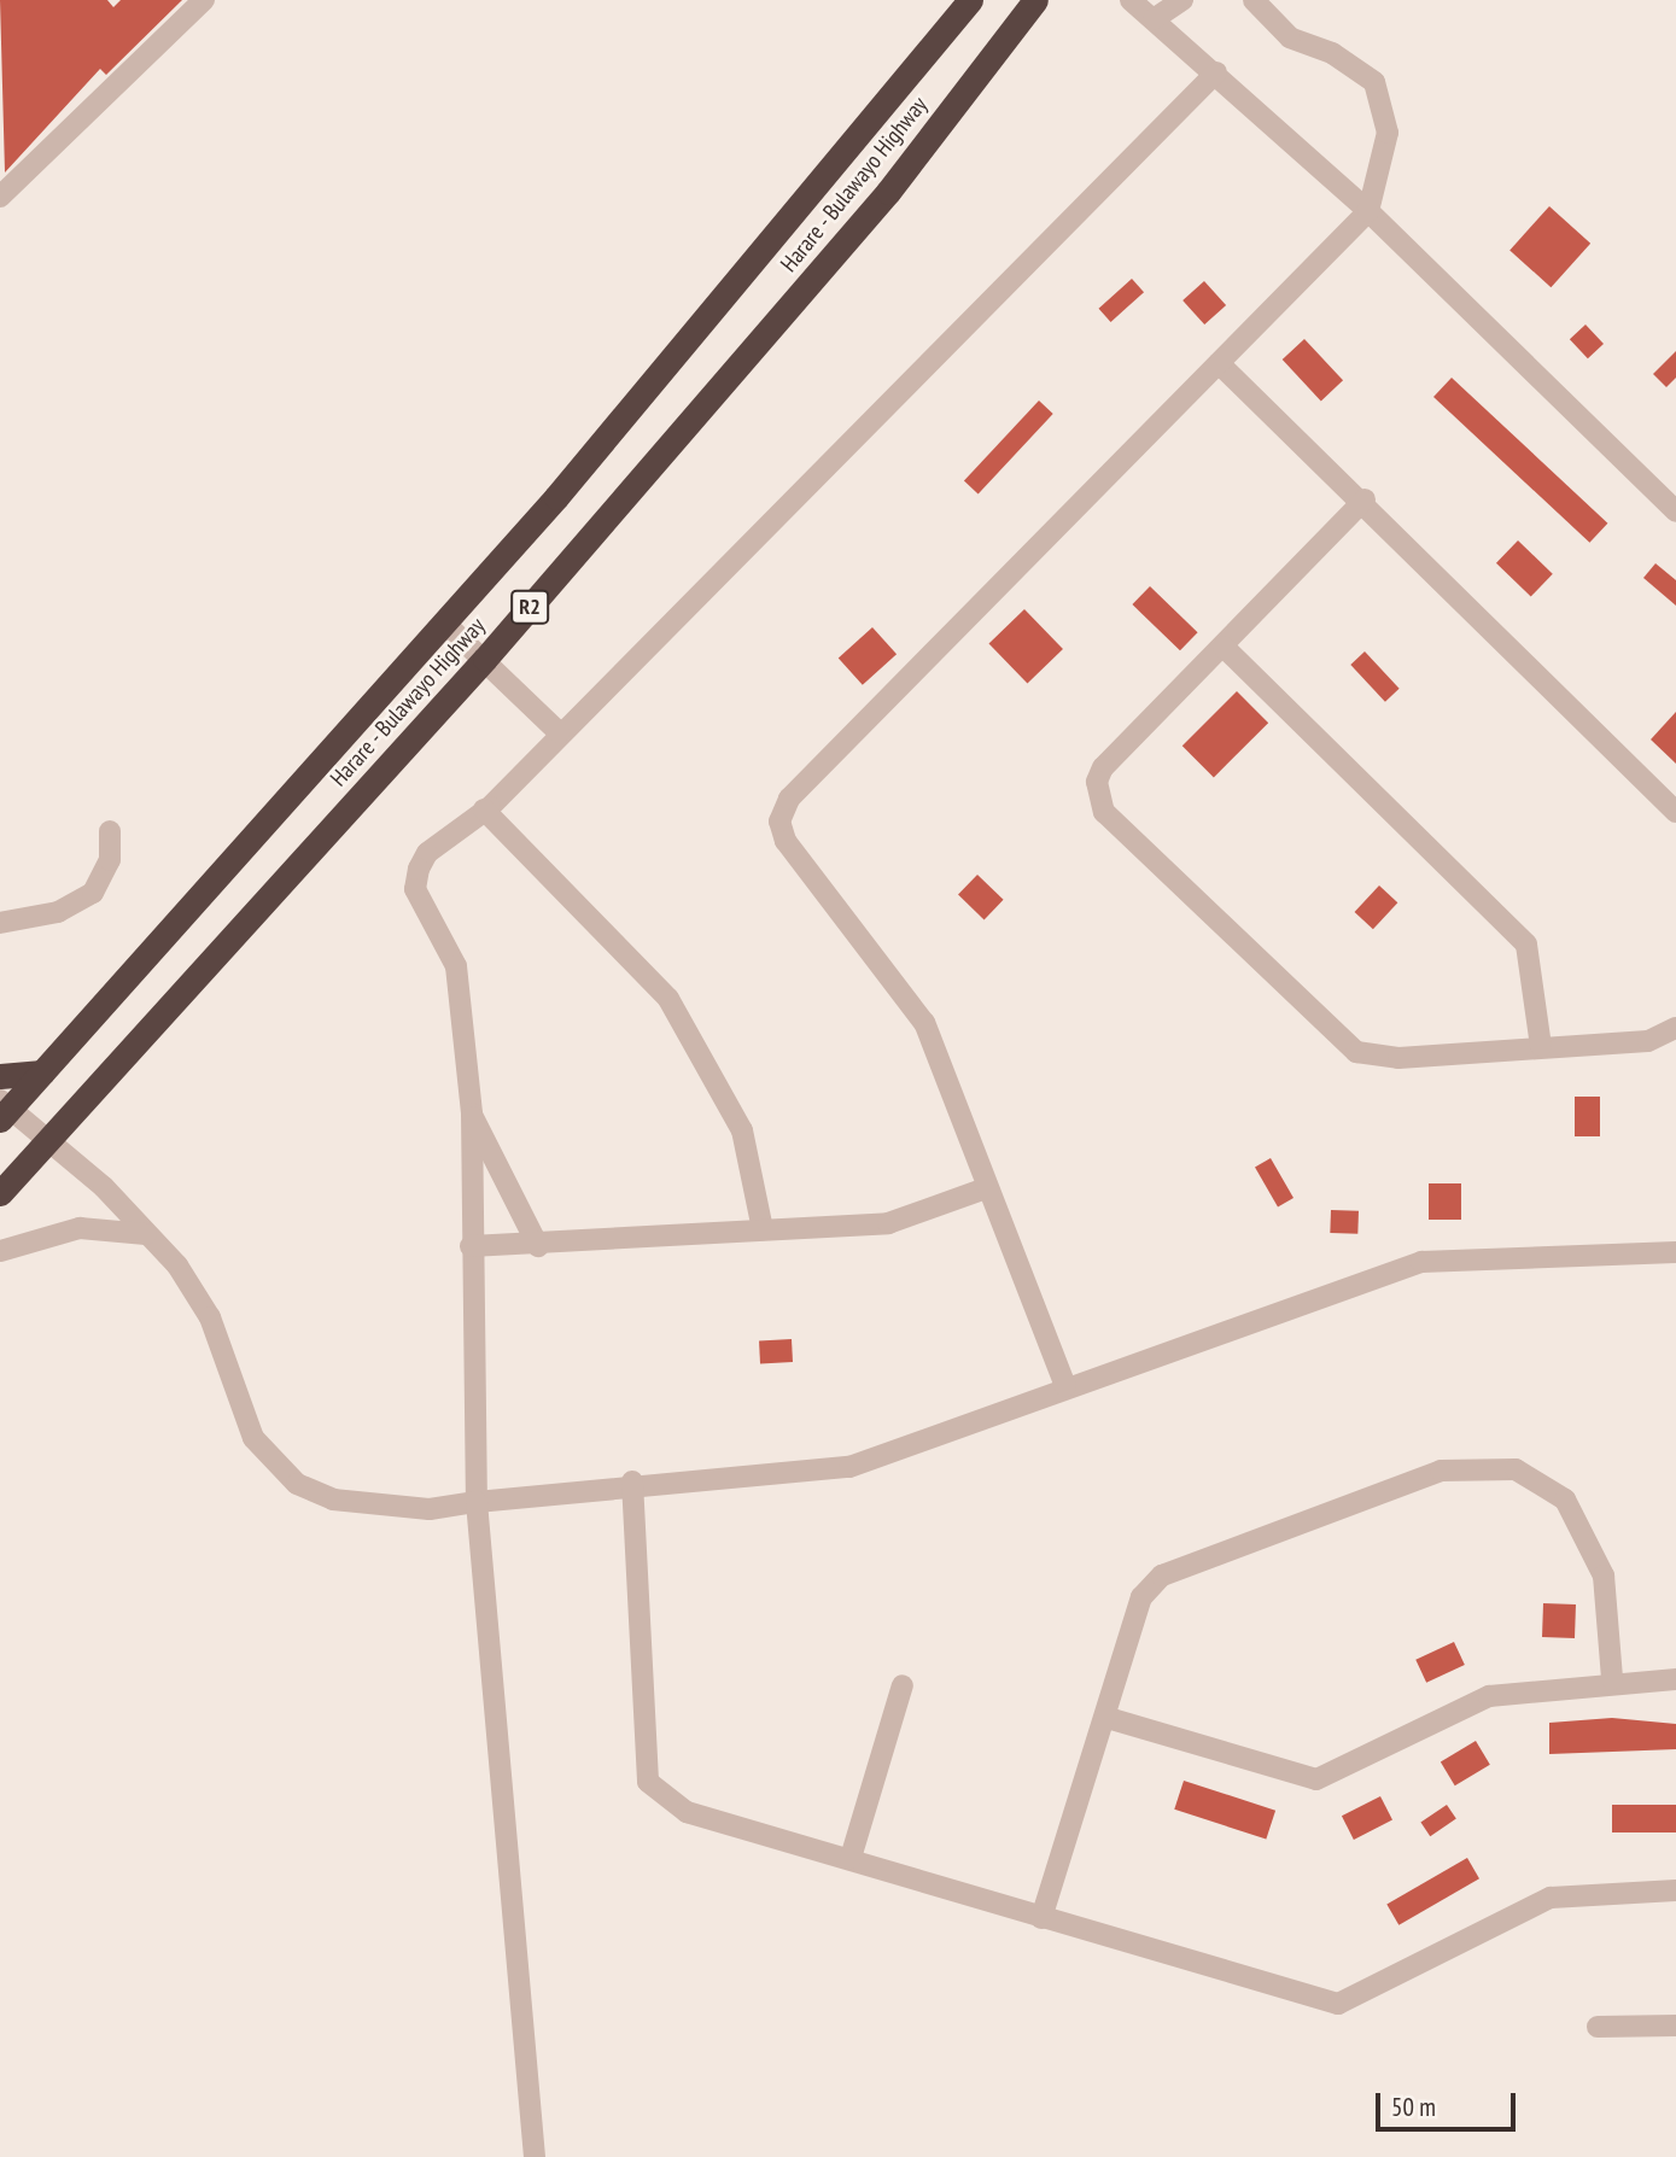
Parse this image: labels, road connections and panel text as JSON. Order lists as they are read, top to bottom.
{
  "streets": {
    "highway": ["Harare - Bulawayo Highway", "R2"]
  },
  "scale_bar": "50 m"
}
